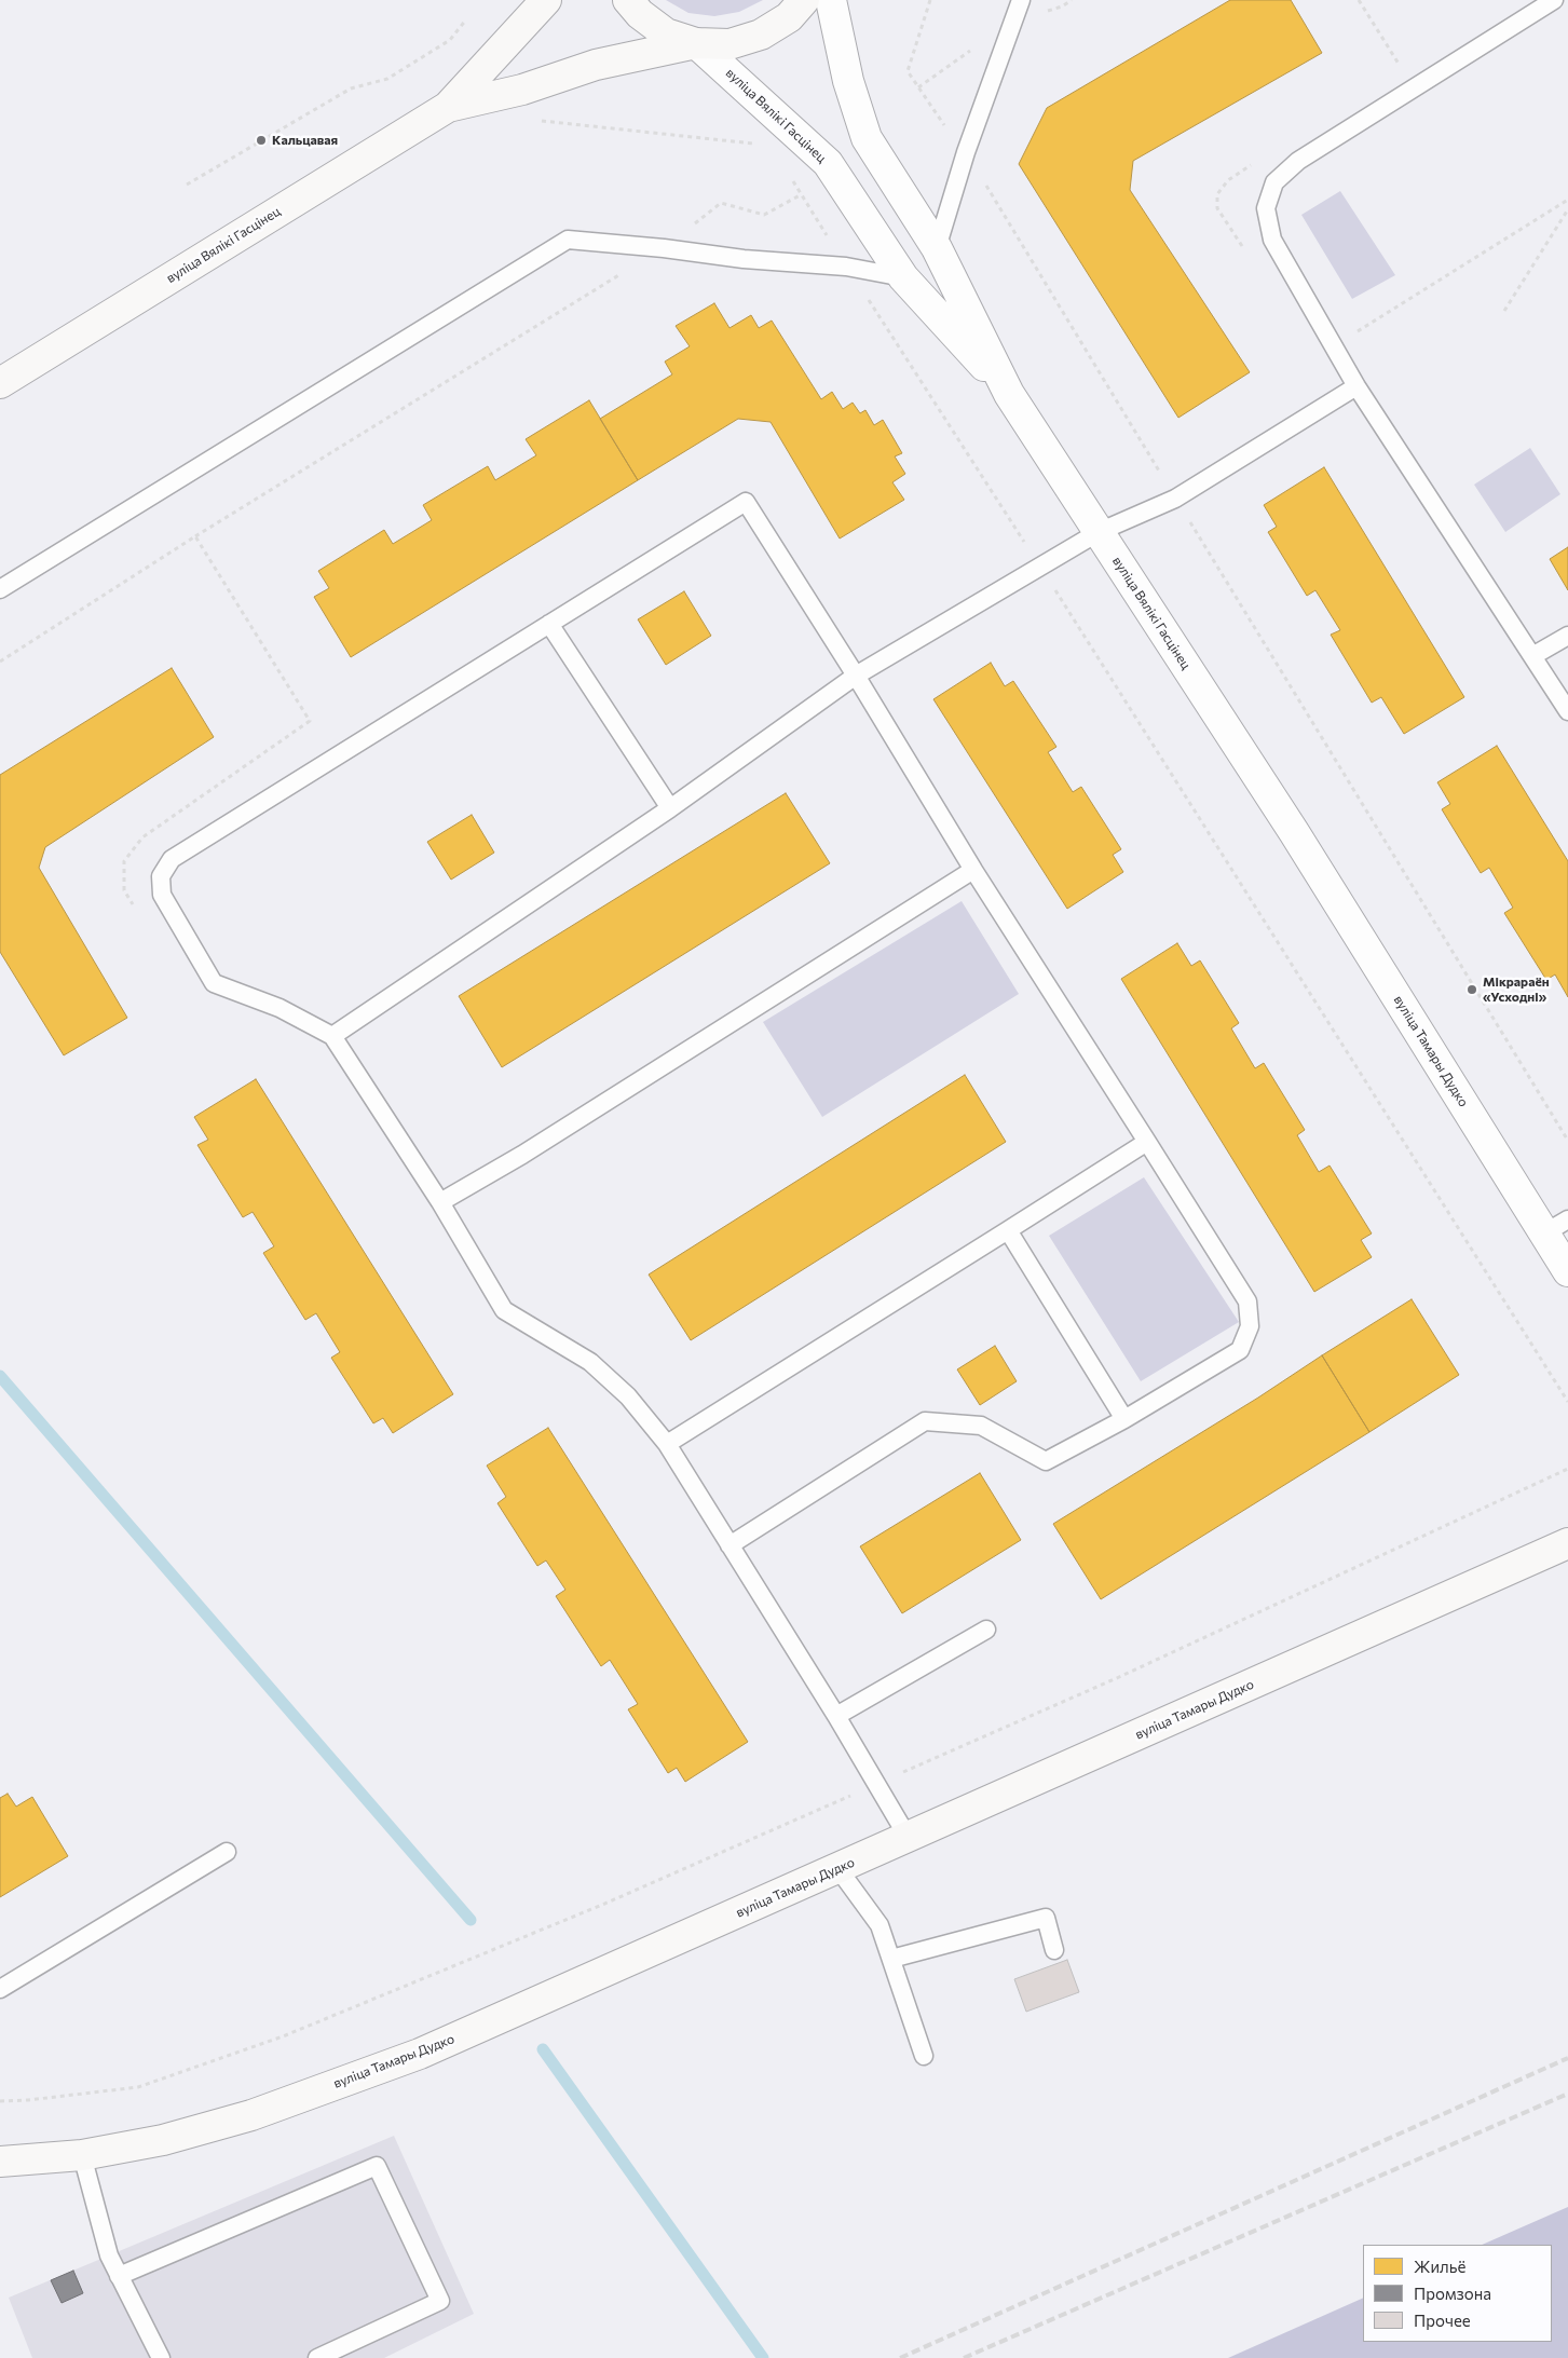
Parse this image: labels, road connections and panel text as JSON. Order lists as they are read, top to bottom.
{
  "streets": {
    "street": ["вуліца Вялікі Гасцінец", "вуліца Тамары Дудко"]
  },
  "crossings": [
    ["вуліца Вялікі Гасцінец", "вуліца Тамары Дудко"]
  ],
  "places": ["Кальцавая", "Мікрараён «Усходні»"],
  "legend": ["Жильё", "Промзона", "Прочее"]
}
